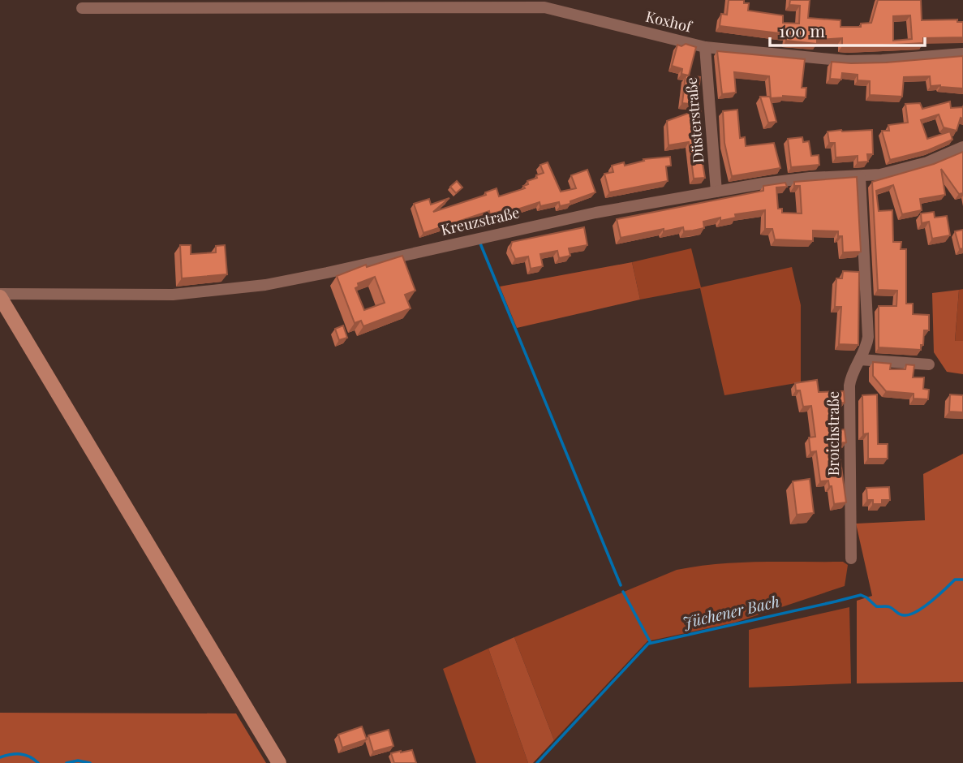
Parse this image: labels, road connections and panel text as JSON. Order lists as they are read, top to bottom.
{
  "streets": {
    "street": [
      "Koxhof",
      "Düsterstraße",
      "Kreuzstraße",
      "Broichstraße"
    ]
  },
  "crossings": [
    ["Koxhof", "Düsterstraße"],
    ["Düsterstraße", "Kreuzstraße"],
    ["Kreuzstraße", "Broichstraße"]
  ],
  "water": ["Jüchener Bach"],
  "scale_bar": "100 m"
}
